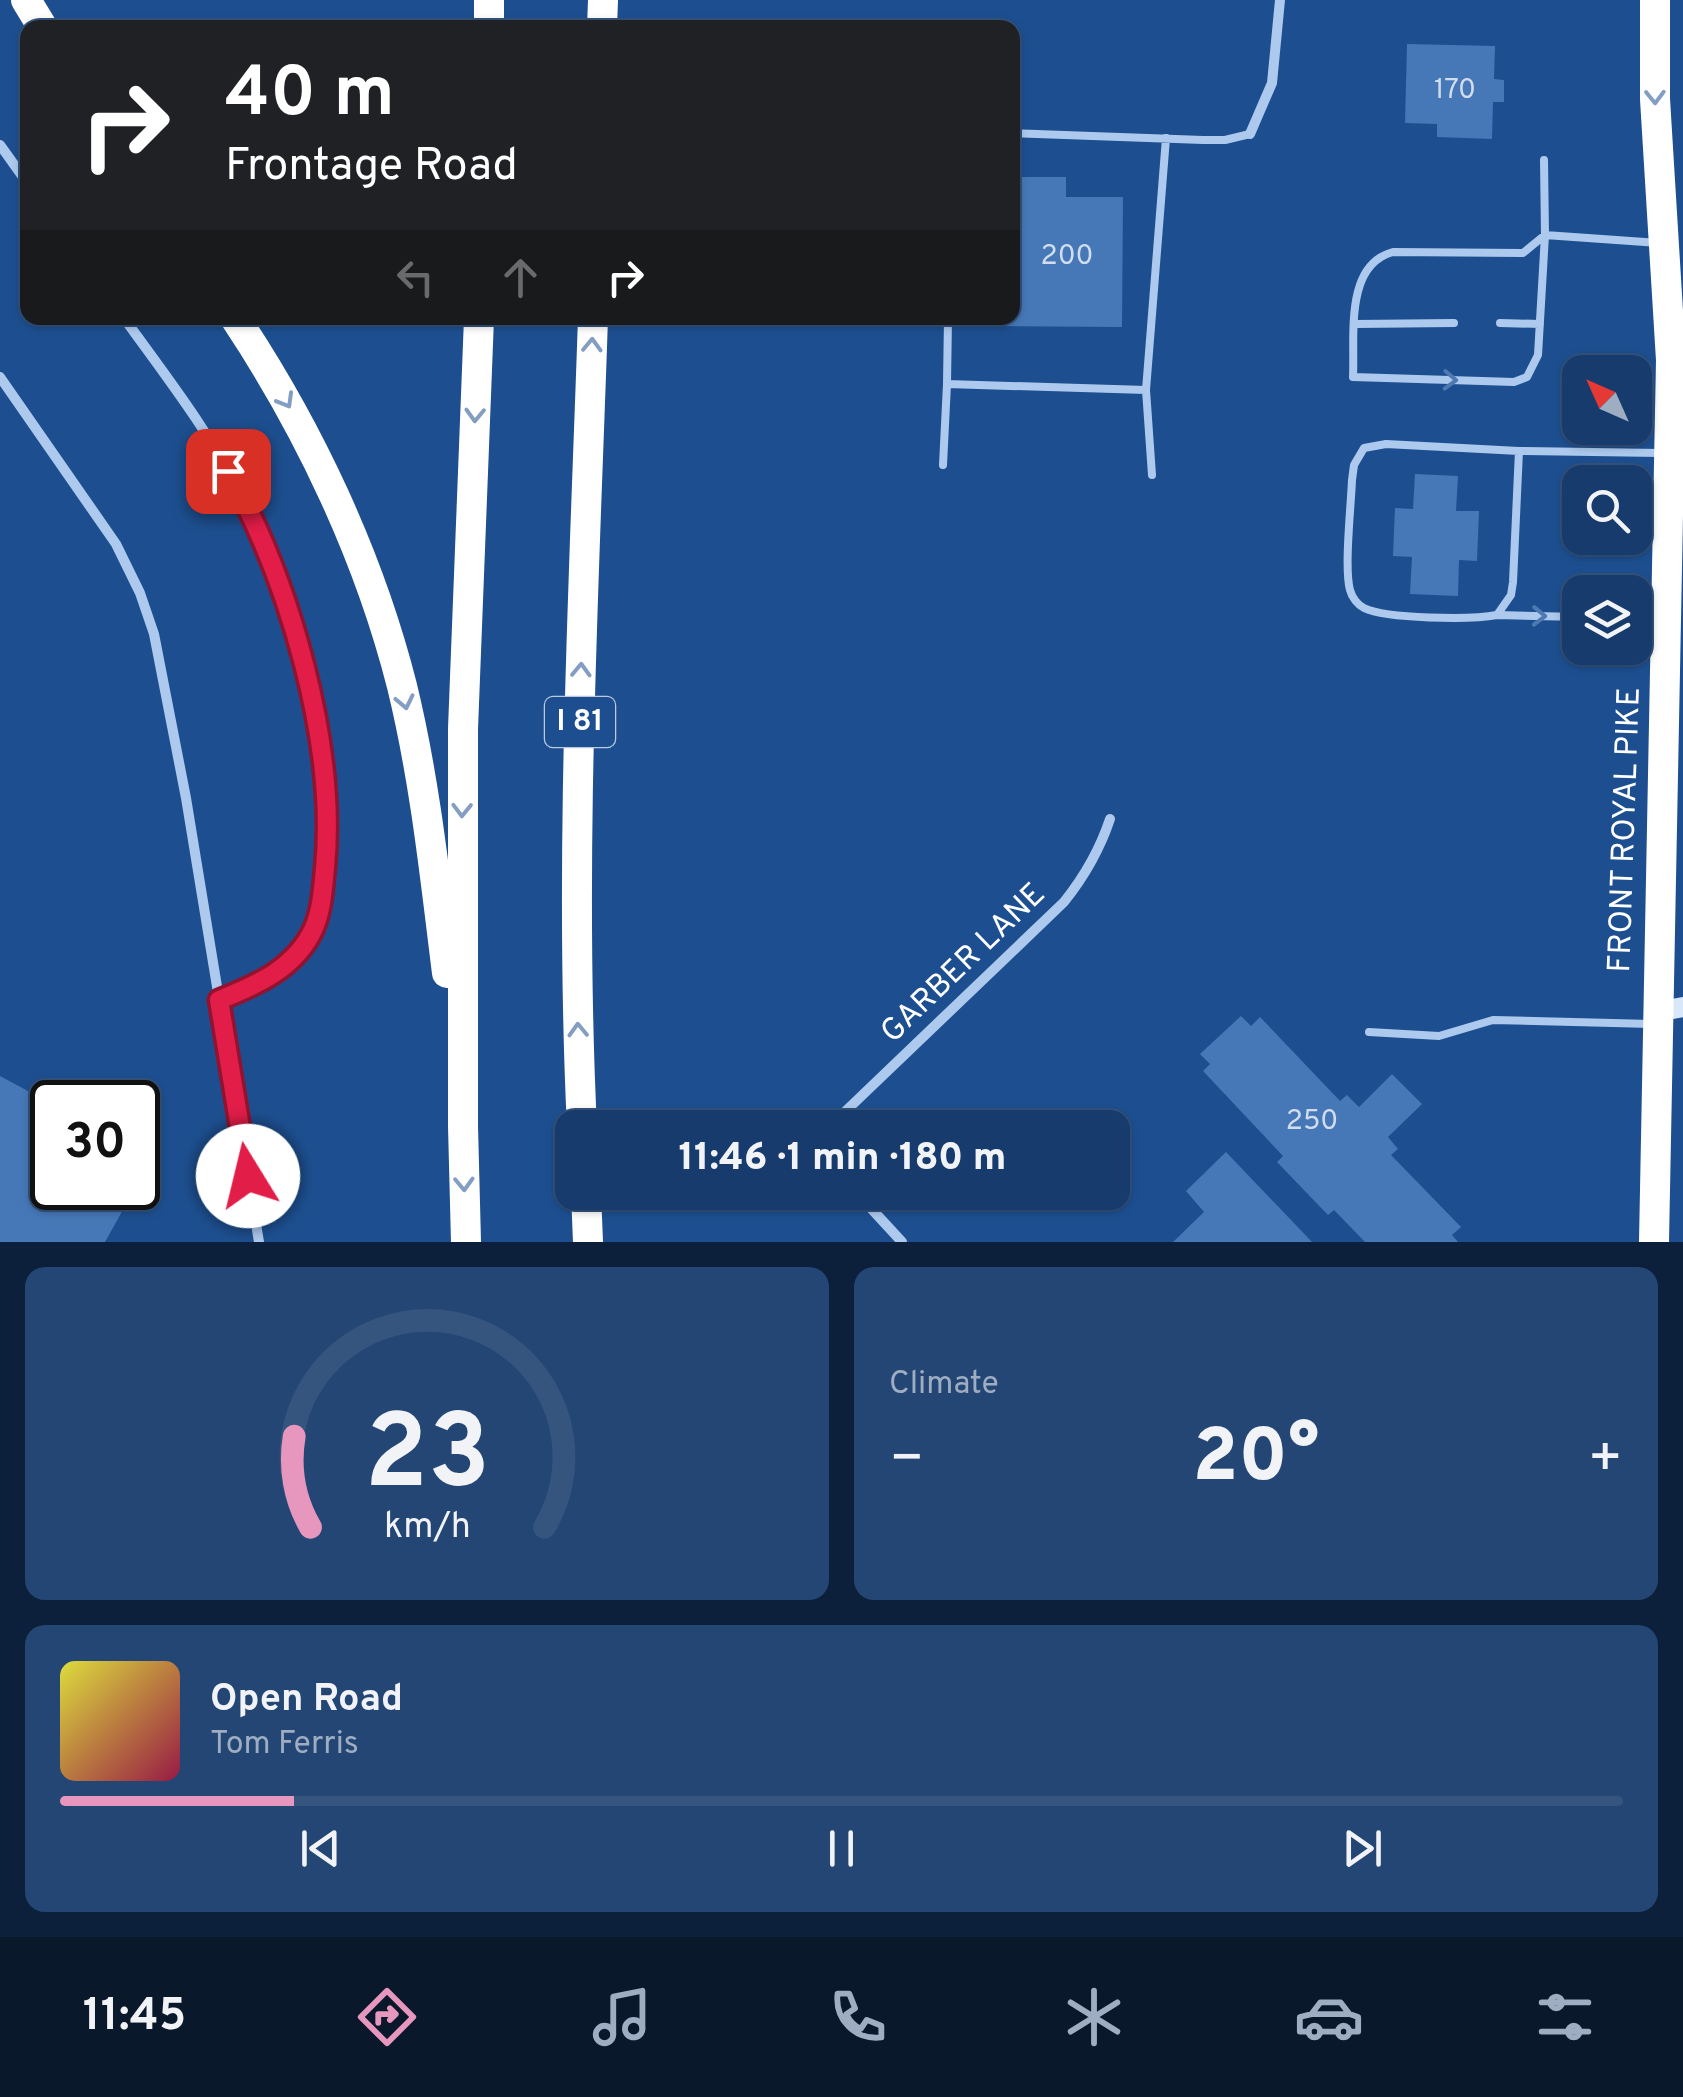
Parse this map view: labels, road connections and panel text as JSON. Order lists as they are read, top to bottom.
{
  "streets": {
    "highway": ["I 81", "FRONT ROYAL PIKE"],
    "street": ["GARBER LANE"]
  },
  "house_numbers": ["170", "200", "250"],
  "north": "top left",
  "page": {
    "turn": ["40 m", "Frontage Road"],
    "limit": "30",
    "trip": "11:46 · 1 min · 180 m",
    "tile": "Climate",
    "heat": ["−", "20°", "+"],
    "song": ["Open Road", "Tom Ferris"],
    "tabs": "11:45",
    "gauge": ["23", "km/h"]
  }
}
